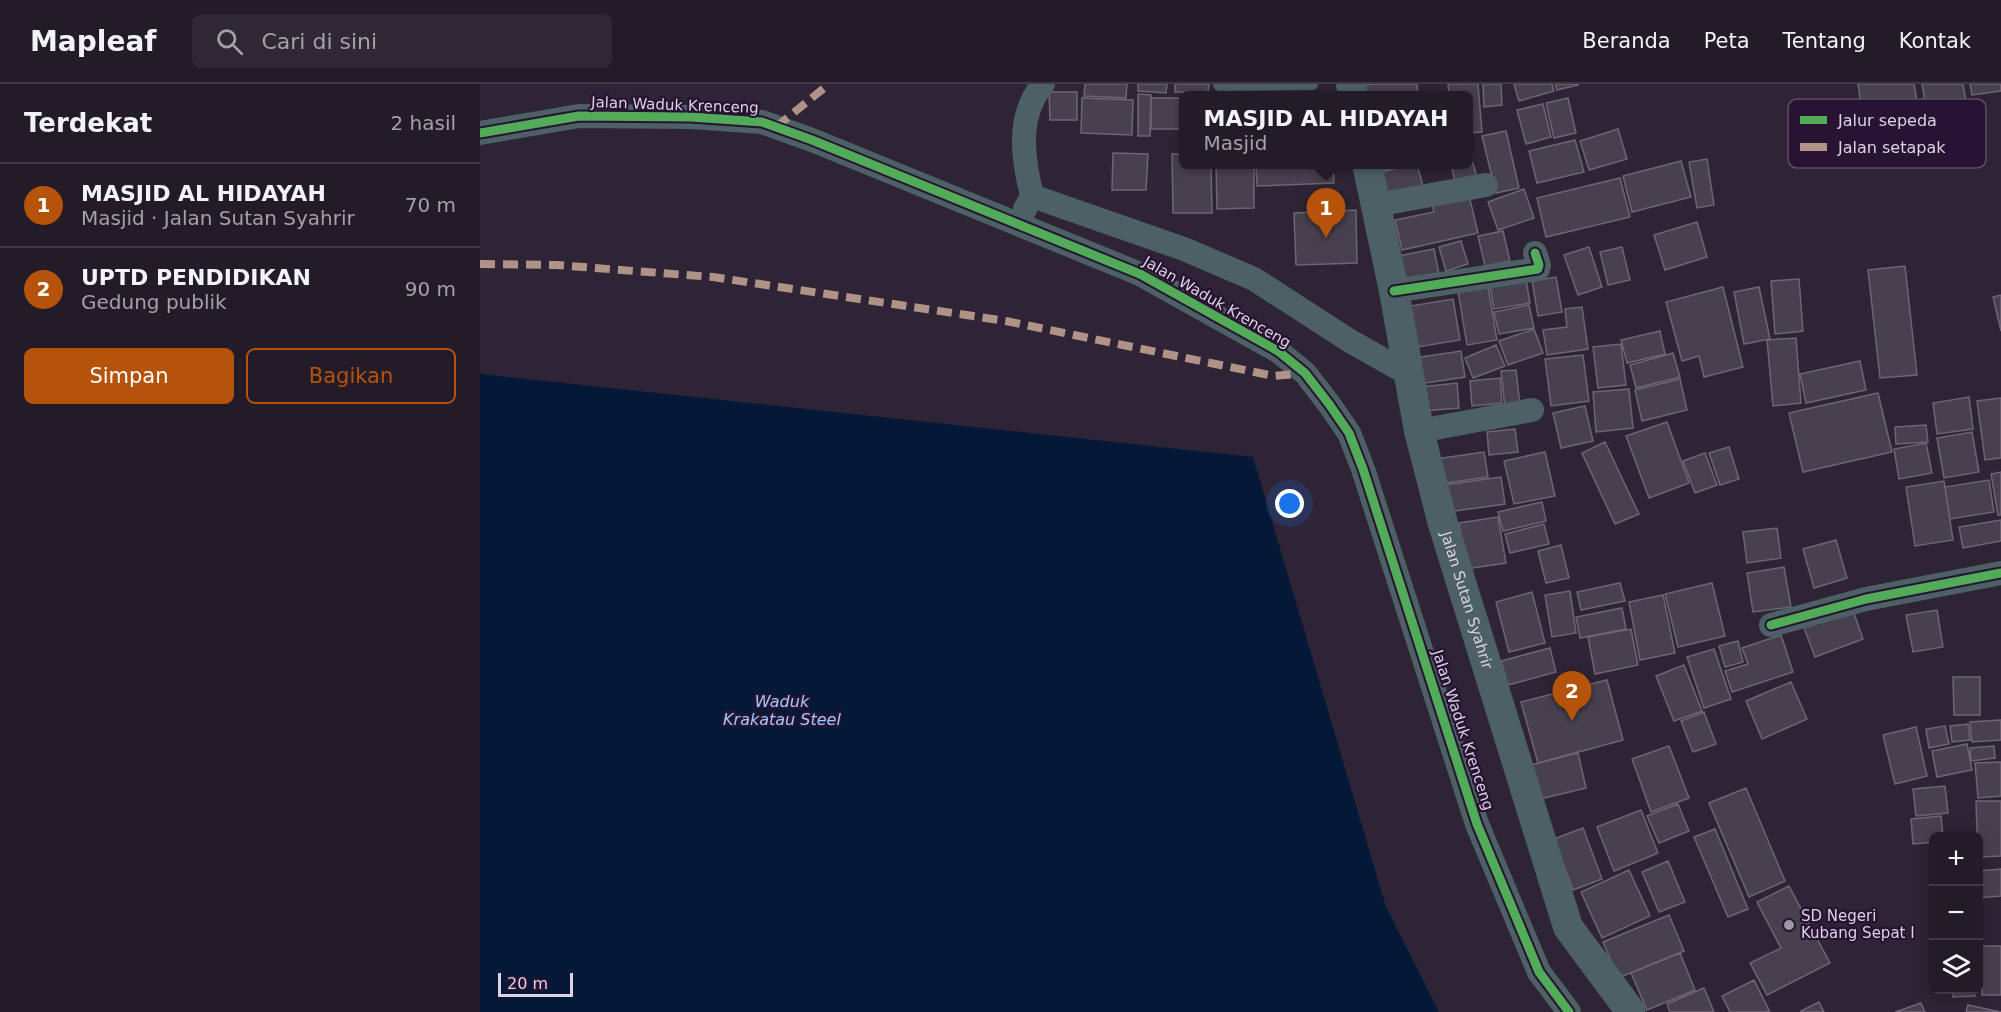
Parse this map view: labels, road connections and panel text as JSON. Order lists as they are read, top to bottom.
{
  "streets": {
    "street": ["Jalan Waduk Krenceng", "Jalan Sutan Syahrir"]
  },
  "water": ["Waduk Krakatau Steel"],
  "places": ["SD Negeri Kubang Sepat I"],
  "legend": ["Jalur sepeda", "Jalan setapak"],
  "scale_bar": "20 m",
  "page": {
    "header": "Mapleaf",
    "search": "Cari di sini",
    "nav": [
      "Beranda",
      "Peta",
      "Tentang",
      "Kontak"
    ],
    "heading": ["Terdekat", "2 hasil"],
    "popup": ["MASJID AL HIDAYAH", "Masjid"],
    "list": [
      {
        "mark": "1",
        "name": "MASJID AL HIDAYAH",
        "note": "Masjid · Jalan Sutan Syahrir",
        "value": "70 m"
      },
      {
        "mark": "2",
        "name": "UPTD PENDIDIKAN",
        "note": "Gedung publik",
        "value": "90 m"
      }
    ],
    "pins": ["1", "2"],
    "buttons": ["Simpan", "Bagikan"],
    "map_buttons": ["+", "−"],
    "scale": "20 m"
  }
}
